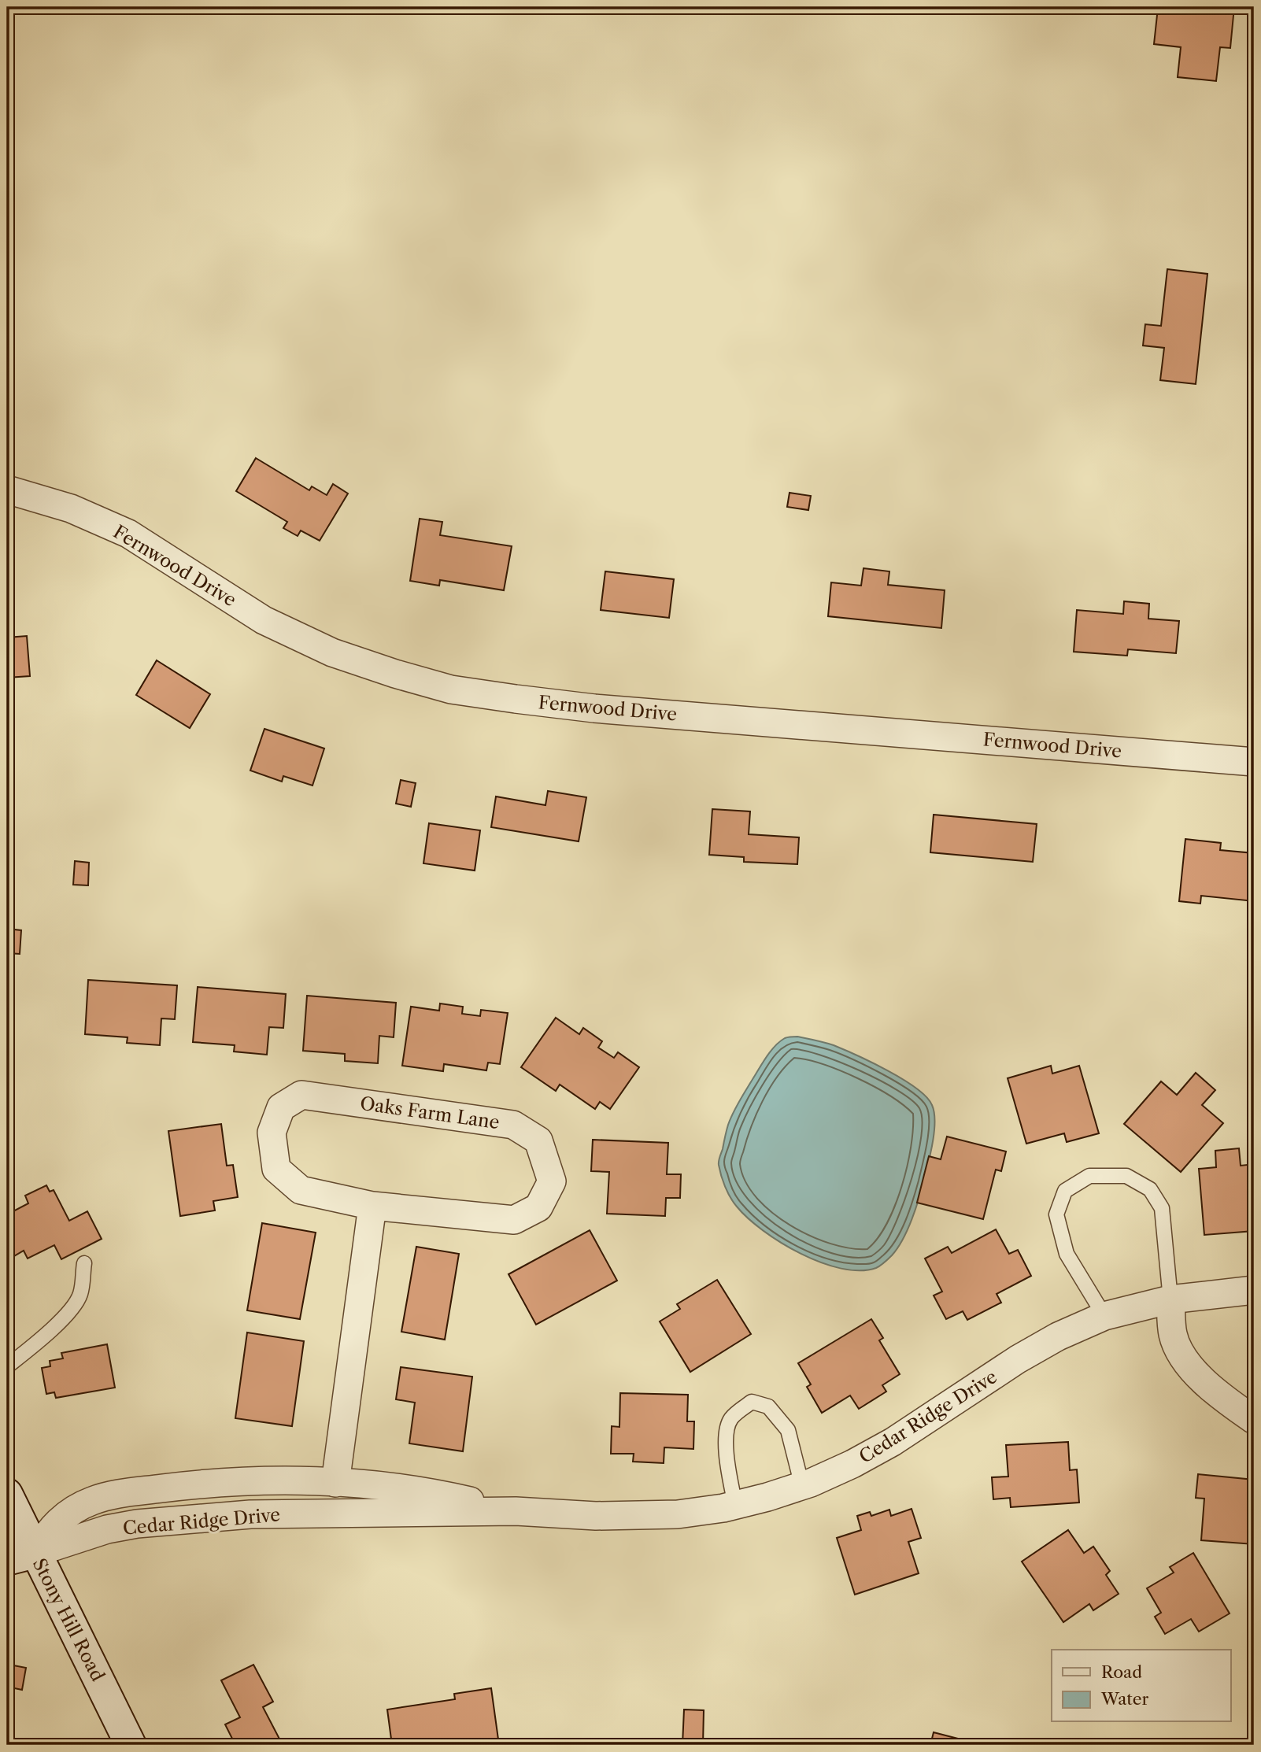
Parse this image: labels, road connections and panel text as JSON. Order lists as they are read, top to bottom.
{
  "streets": {
    "main road": ["Stony Hill Road"],
    "street": ["Fernwood Drive", "Oaks Farm Lane", "Cedar Ridge Drive"]
  },
  "crossings": [
    ["Cedar Ridge Drive", "Stony Hill Road"]
  ],
  "legend": ["Road", "Water"]
}
